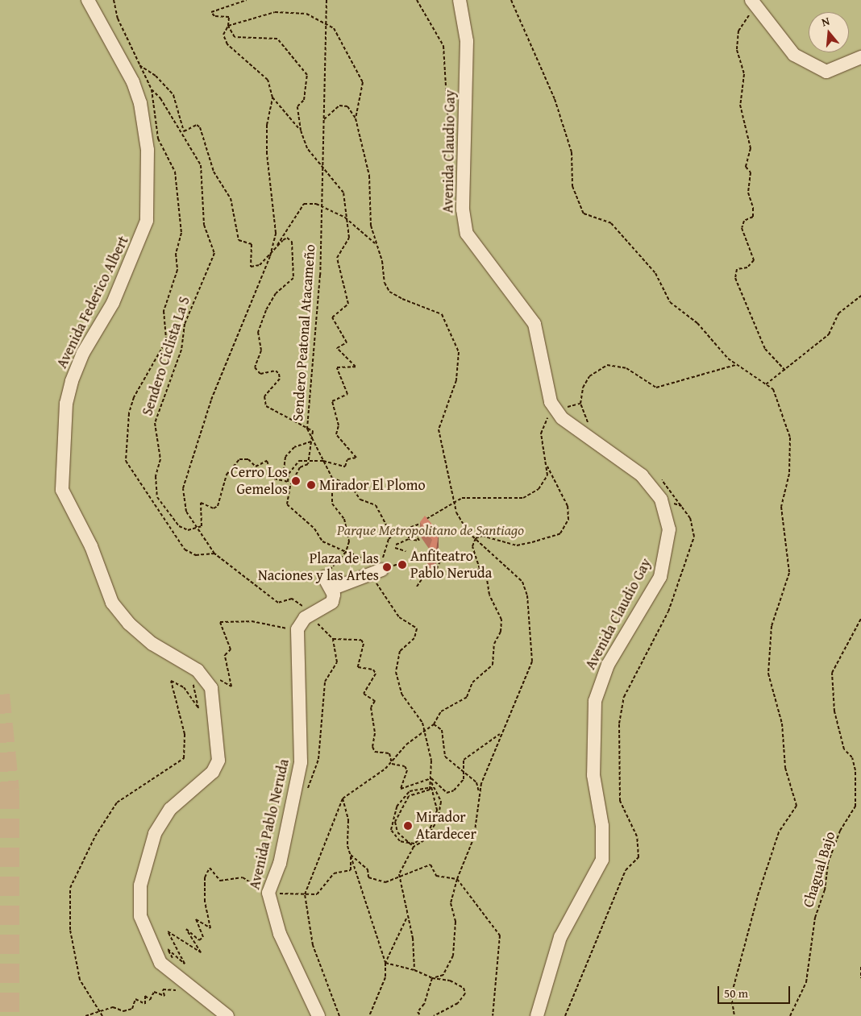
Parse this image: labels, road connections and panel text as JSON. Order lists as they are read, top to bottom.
{
  "streets": {
    "street": ["Avenida Claudio Gay", "Avenida Federico Albert", "Avenida Pablo Neruda"],
    "path": ["Sendero Peatonal Atacameño", "Sendero Ciclista La S", "Chagual Bajo"]
  },
  "parks": ["Parque Metropolitano de Santiago"],
  "places": [
    "Cerro Los Gemelos",
    "Mirador El Plomo",
    "Anfiteatro Pablo Neruda",
    "Plaza de las Naciones y las Artes",
    "Mirador Atardecer"
  ],
  "scale_bar": "50 m",
  "north": "top"
}
